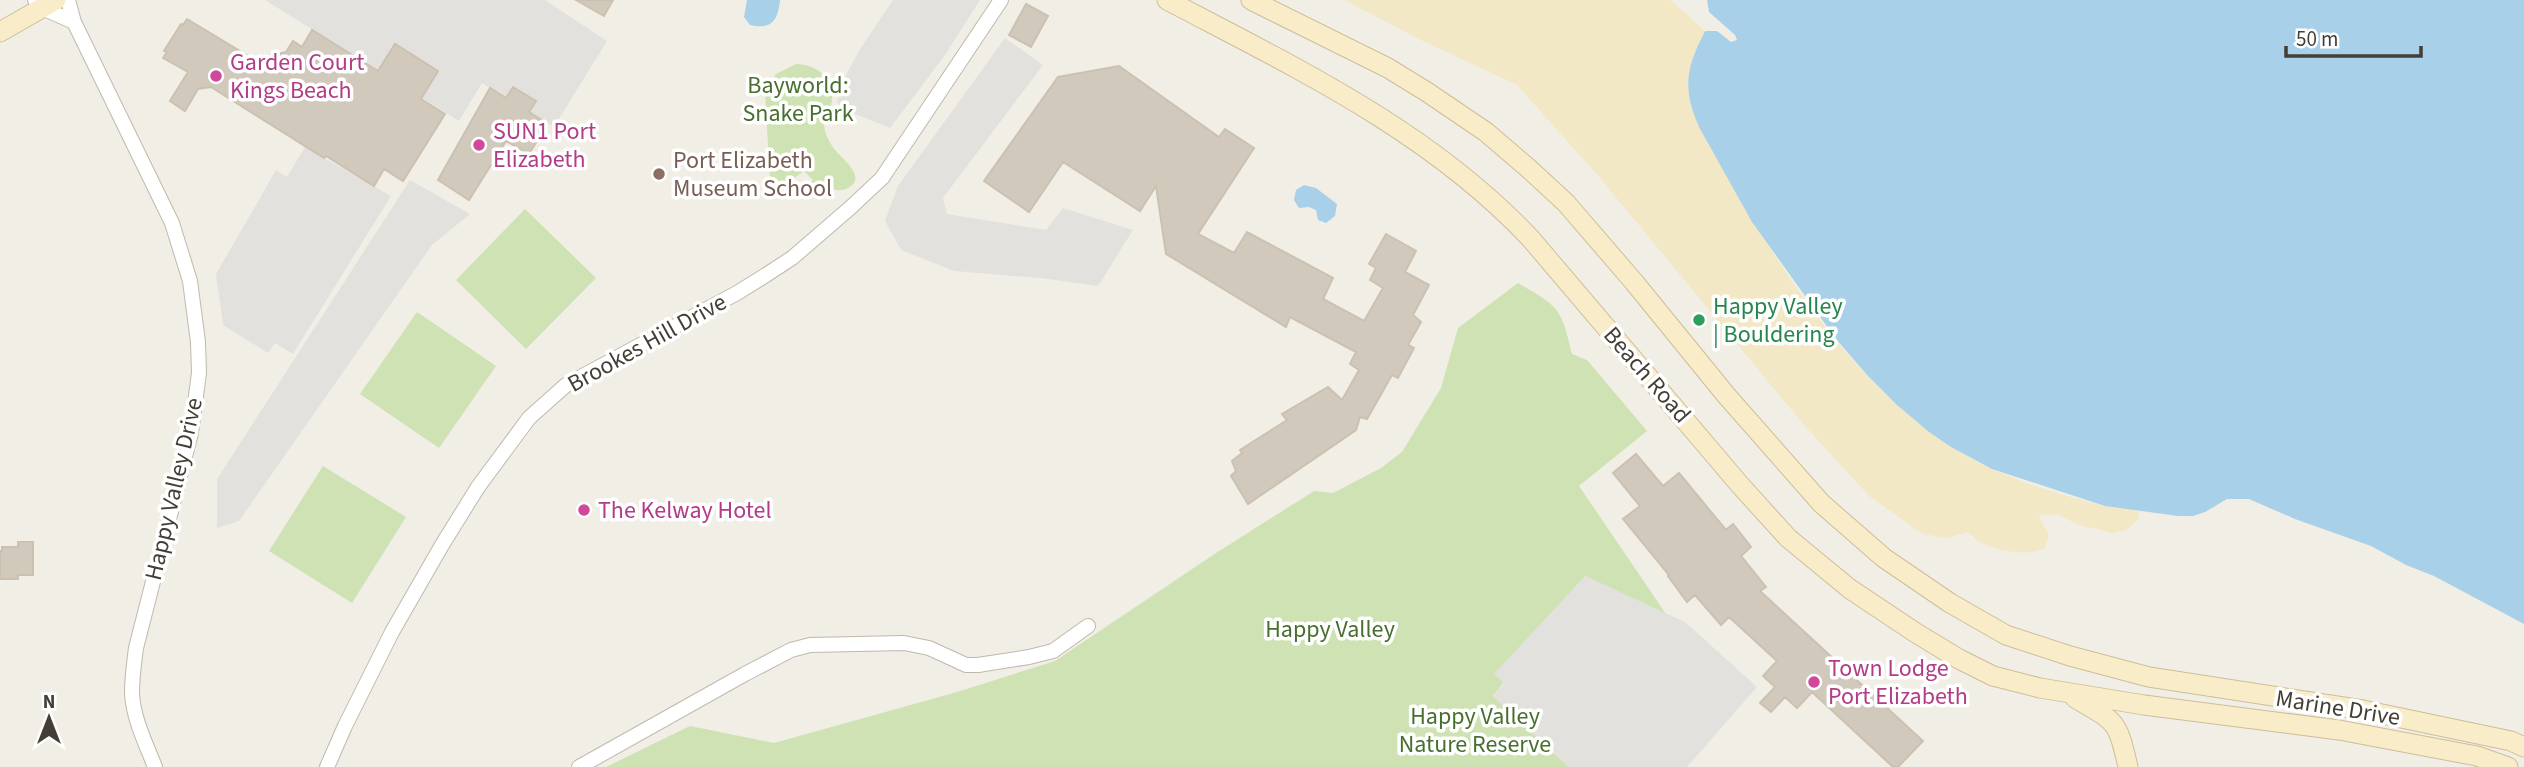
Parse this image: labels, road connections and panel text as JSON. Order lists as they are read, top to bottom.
{
  "streets": {
    "main road": ["Beach Road", "Marine Drive"],
    "street": ["Brookes Hill Drive", "Happy Valley Drive"]
  },
  "crossings": [
    ["Beach Road", "Marine Drive"]
  ],
  "parks": ["Bayworld: Snake Park", "Happy Valley", "Happy Valley Nature Reserve"],
  "places": [
    "Garden Court Kings Beach",
    "SUN1 Port Elizabeth",
    "Port Elizabeth Museum School",
    "Happy Valley | Bouldering",
    "The Kelway Hotel",
    "Town Lodge Port Elizabeth"
  ],
  "scale_bar": "50 m",
  "north": "top"
}
